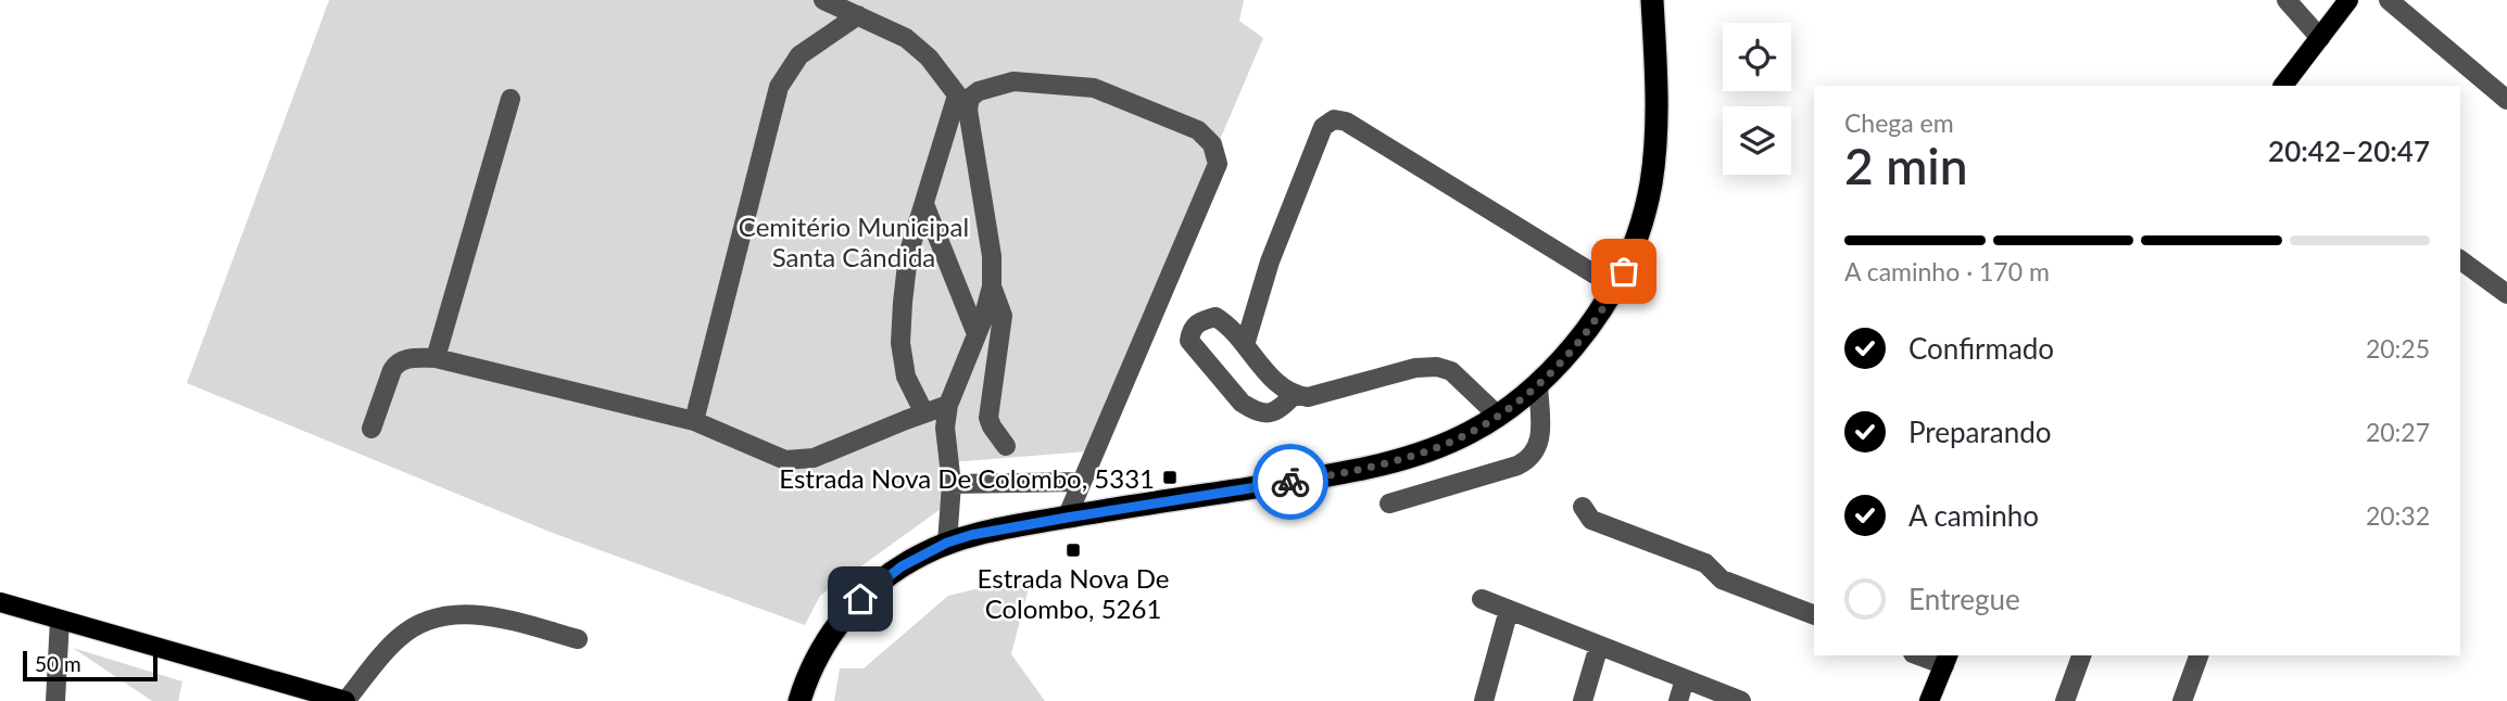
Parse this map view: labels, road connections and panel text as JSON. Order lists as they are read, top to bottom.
{
  "parks": ["Cemitério Municipal Santa Cândida"],
  "places": {
    "transit": ["Estrada Nova De Colombo, 5331", "Estrada Nova De Colombo, 5261"]
  },
  "scale_bar": "50 m",
  "page": {
    "heading": ["2 min", "Chega em", "20:42–20:47"],
    "bar": "A caminho · 170 m",
    "list": [
      ["Confirmado", "20:25"],
      ["Preparando", "20:27"],
      ["A caminho", "20:32"],
      "Entregue"
    ],
    "scale": "50 m"
  }
}
